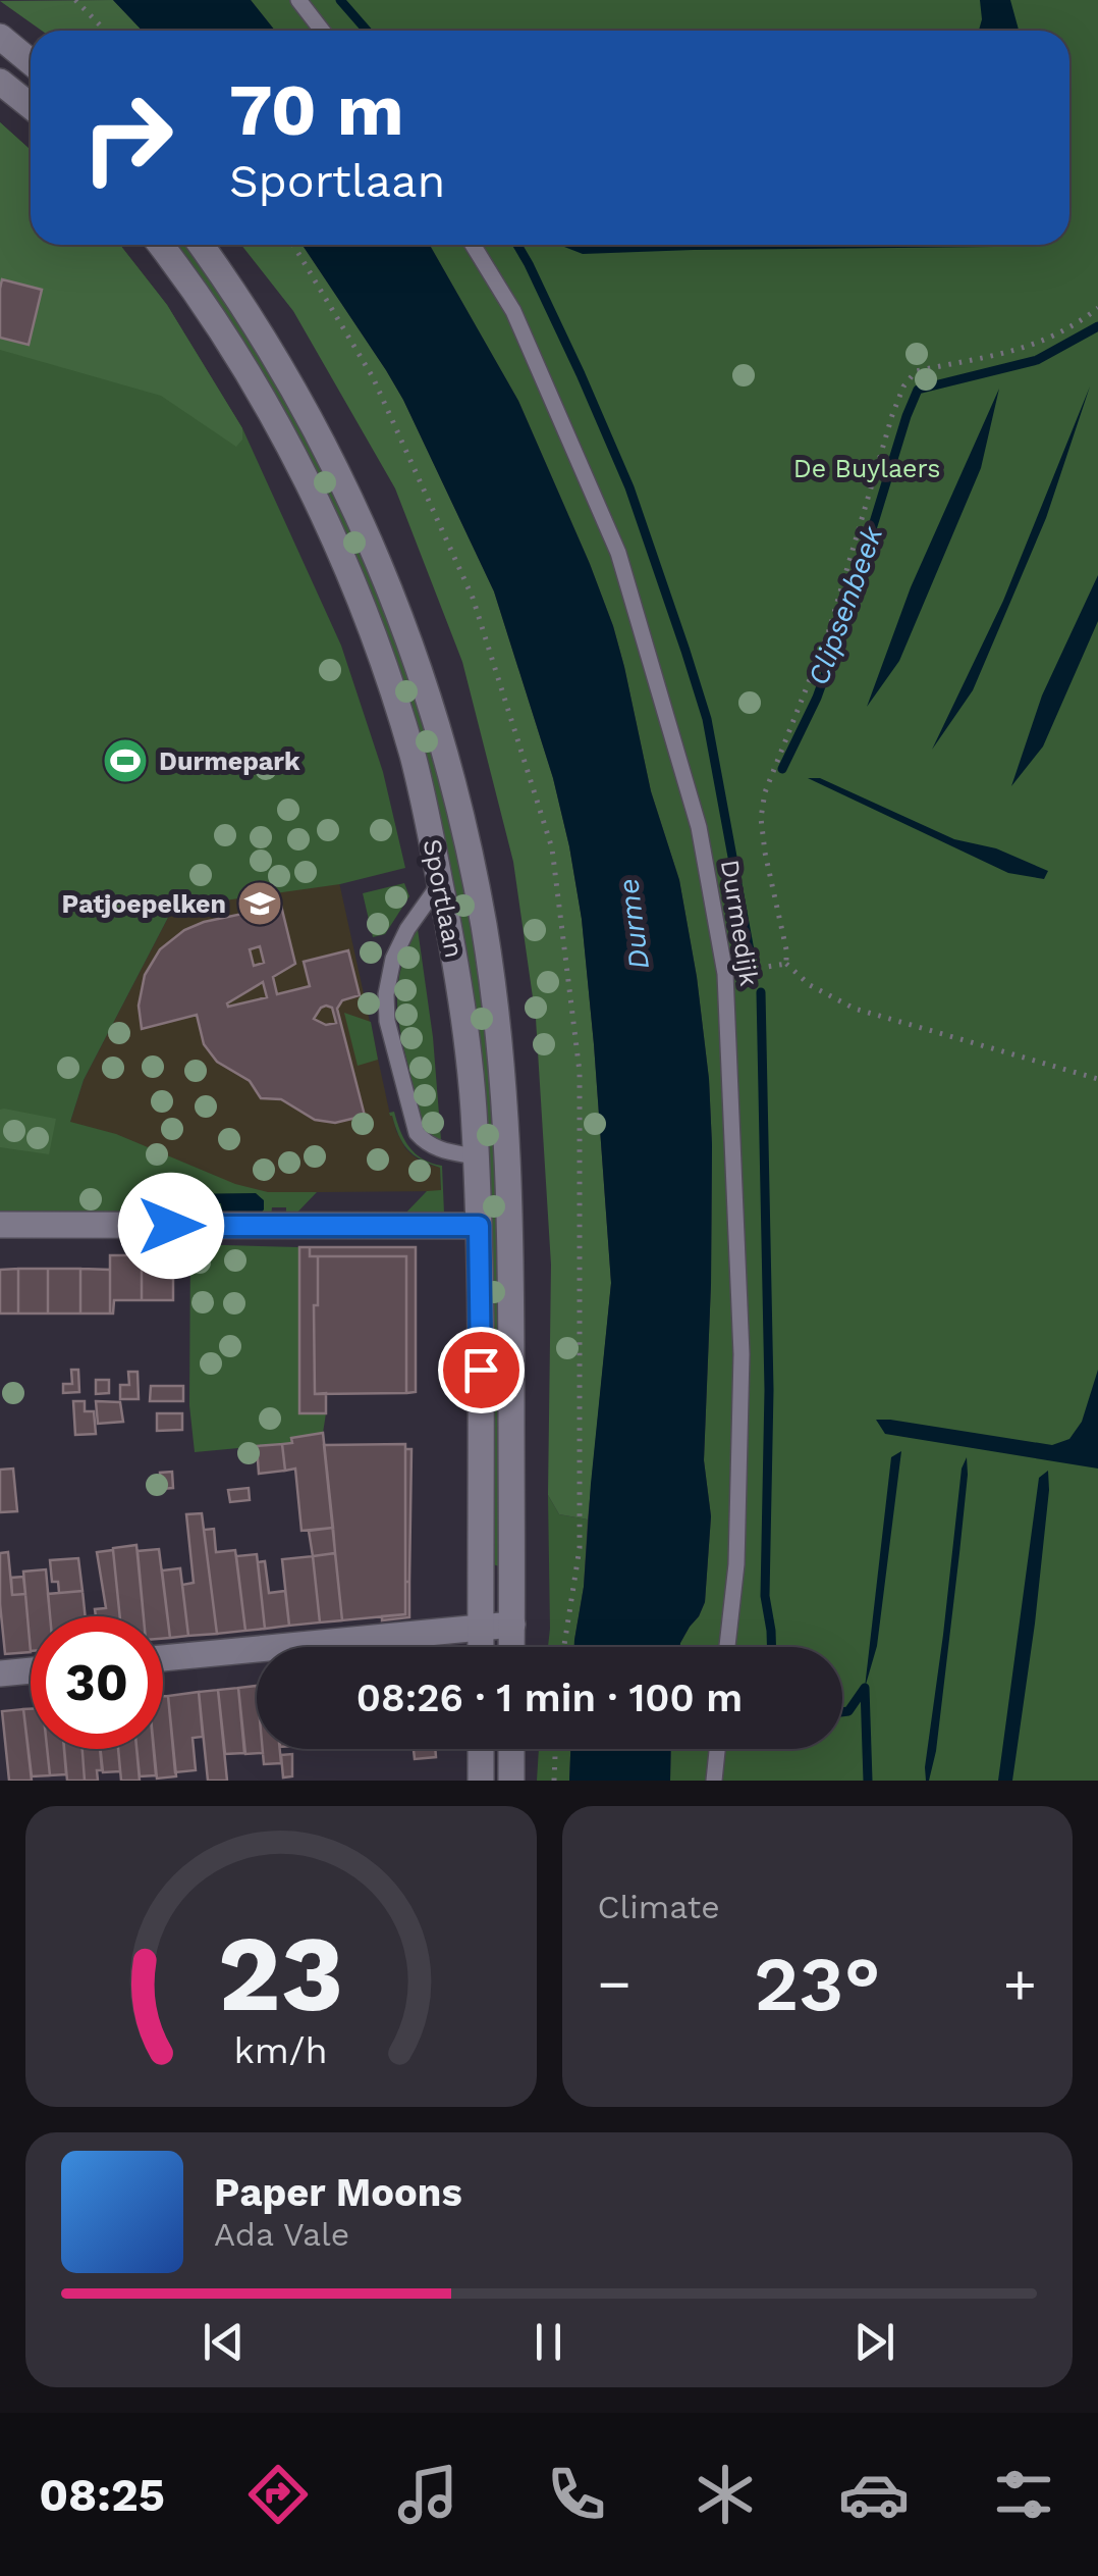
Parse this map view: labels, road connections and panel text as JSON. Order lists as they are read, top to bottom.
{
  "streets": {
    "main road": ["Sportlaan"],
    "lane": ["Durmedijk"]
  },
  "water": ["Clipsenbeek", "Durme"],
  "parks": ["De Buylaers"],
  "places": {
    "sports": ["Durmepark"],
    "school or university": ["Patjoepelken"]
  },
  "page": {
    "turn": ["70 m", "Sportlaan"],
    "limit": "30",
    "trip": "08:26 · 1 min · 100 m",
    "tile": "Climate",
    "heat": ["−", "23°", "+"],
    "song": ["Paper Moons", "Ada Vale"],
    "tabs": "08:25",
    "gauge": ["23", "km/h"]
  }
}
